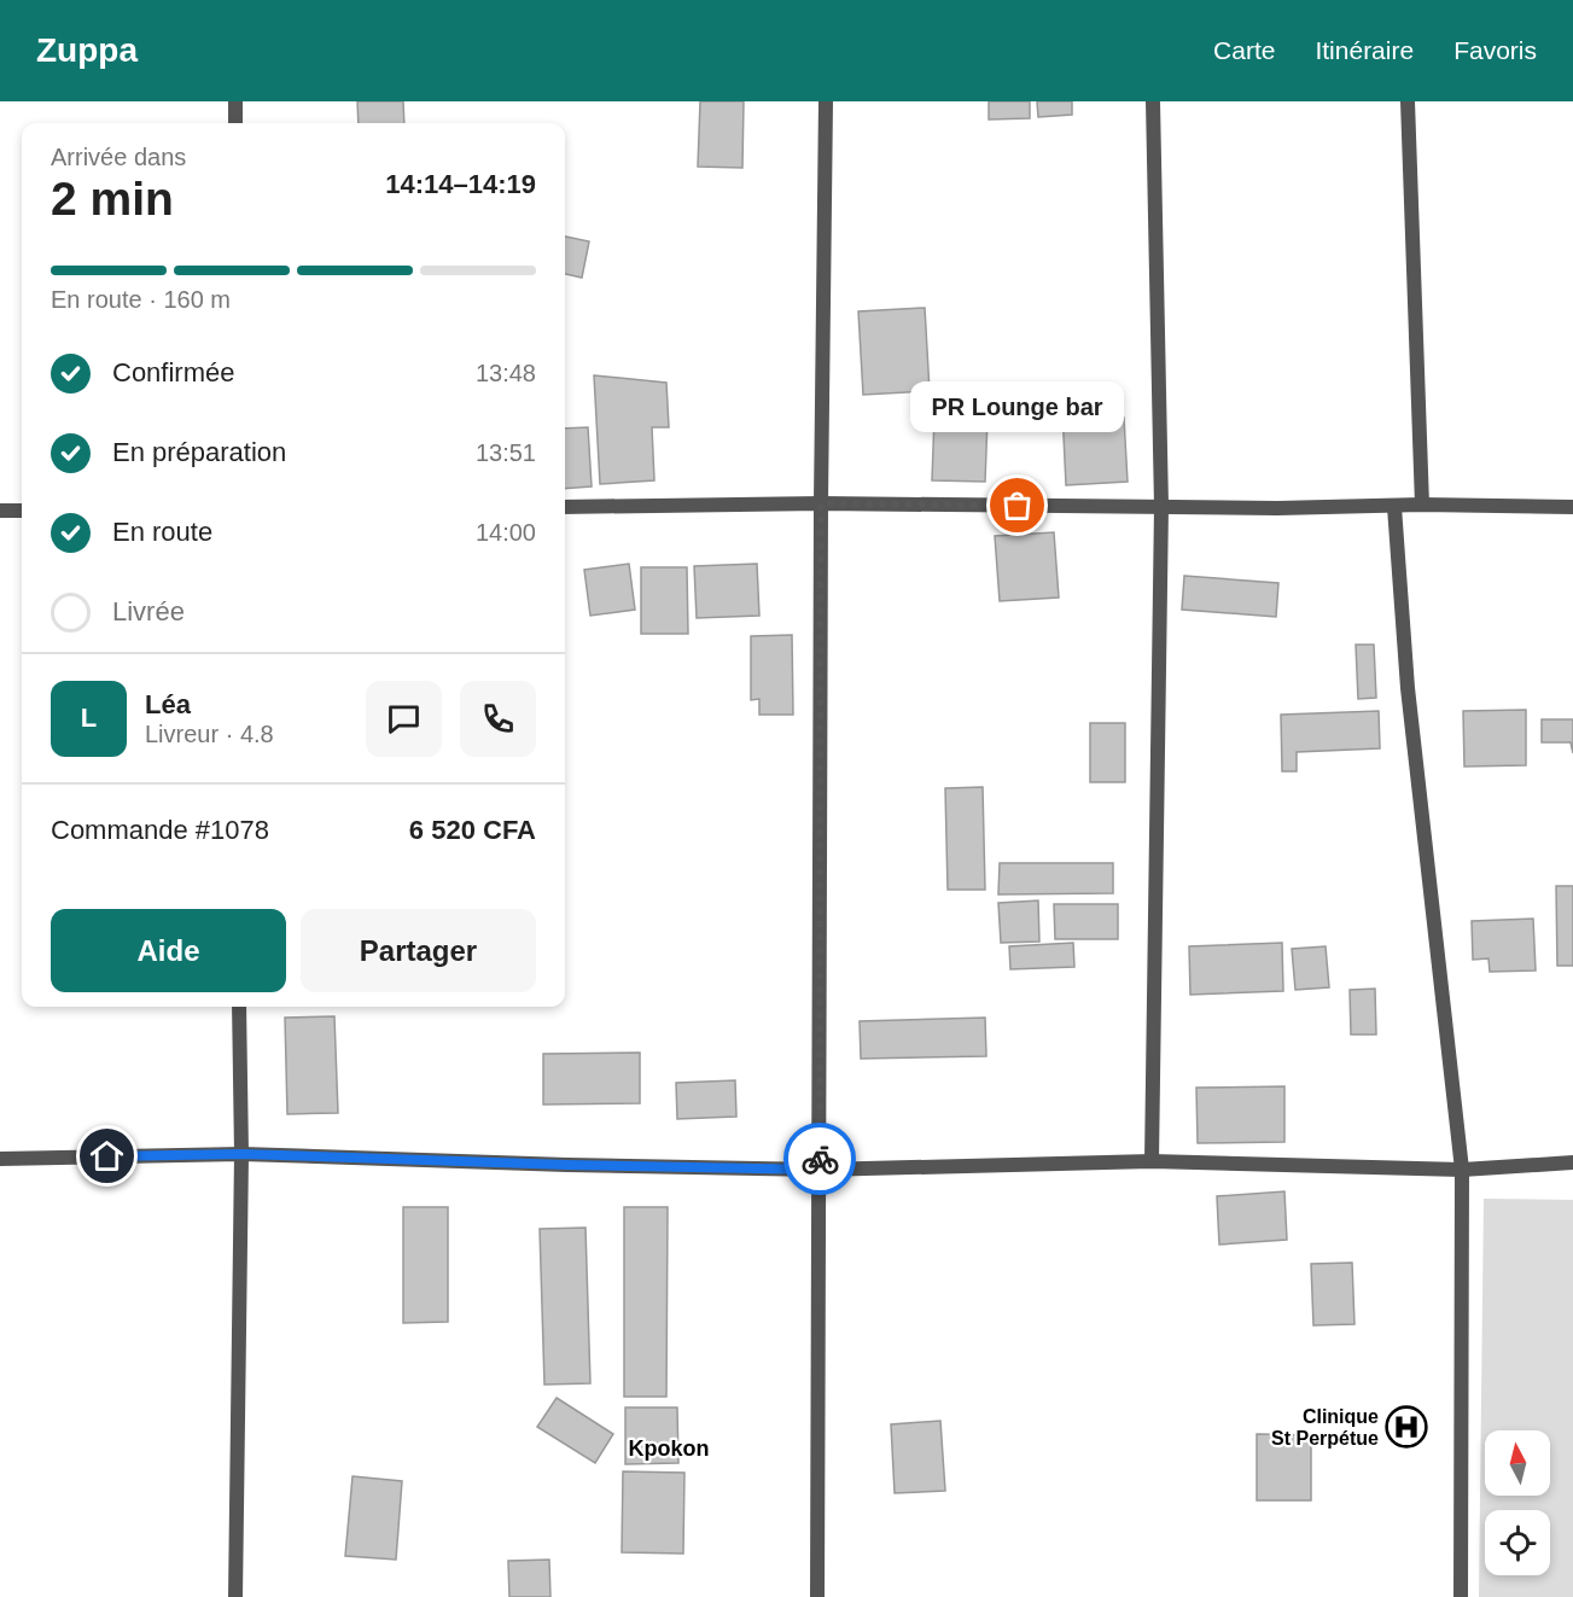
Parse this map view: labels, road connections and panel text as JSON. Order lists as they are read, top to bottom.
{
  "districts": ["Kpokon"],
  "places": {
    "other": ["PR Lounge bar"],
    "hospital": ["Clinique St Perpétue"]
  },
  "north": "top",
  "page": {
    "header": "Zuppa",
    "nav": ["Carte", "Itinéraire", "Favoris"],
    "heading": ["2 min", "Arrivée dans", "14:14–14:19"],
    "panel": [
      "Léa",
      "Livreur · 4.8",
      "Commande #1078",
      "6 520 CFA"
    ],
    "bar": "En route · 160 m",
    "list": [
      ["Confirmée", "13:48"],
      ["En préparation", "13:51"],
      ["En route", "14:00"],
      "Livrée"
    ],
    "bubble": "PR Lounge bar",
    "round": "L",
    "buttons": ["Aide", "Partager"]
  }
}
